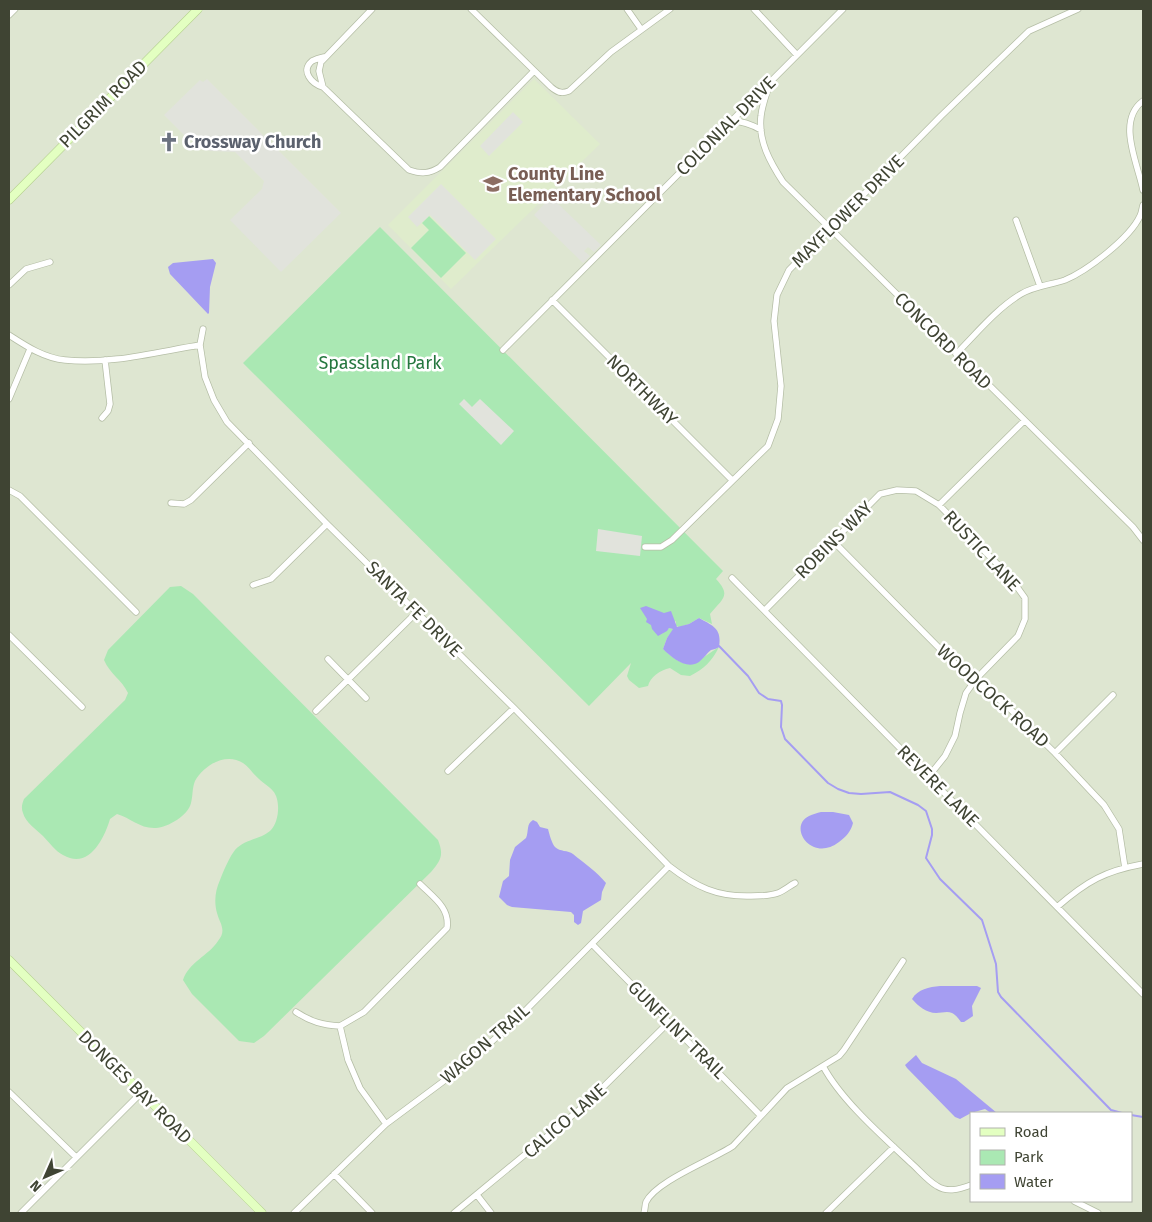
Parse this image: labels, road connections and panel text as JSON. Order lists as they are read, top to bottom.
{
  "streets": {
    "street": [
      "PILGRIM ROAD",
      "COLONIAL DRIVE",
      "MAYFLOWER DRIVE",
      "CONCORD ROAD",
      "NORTHWAY",
      "ROBINS WAY",
      "RUSTIC LANE",
      "SANTA FE DRIVE",
      "WOODCOCK ROAD",
      "REVERE LANE",
      "GUNFLINT TRAIL",
      "WAGON TRAIL",
      "DONGES BAY ROAD",
      "CALICO LANE"
    ]
  },
  "crossings": [
    ["COLONIAL DRIVE", "CONCORD ROAD"],
    ["COLONIAL DRIVE", "NORTHWAY"],
    ["MAYFLOWER DRIVE", "CONCORD ROAD"],
    ["MAYFLOWER DRIVE", "NORTHWAY"],
    ["ROBINS WAY", "RUSTIC LANE"],
    ["ROBINS WAY", "WOODCOCK ROAD"],
    ["ROBINS WAY", "REVERE LANE"],
    ["RUSTIC LANE", "WOODCOCK ROAD"],
    ["RUSTIC LANE", "REVERE LANE"],
    ["SANTA FE DRIVE", "WAGON TRAIL"],
    ["GUNFLINT TRAIL", "WAGON TRAIL"],
    ["GUNFLINT TRAIL", "CALICO LANE"]
  ],
  "parks": ["Spassland Park"],
  "places": {
    "church": ["Crossway Church"],
    "school or university": ["County Line Elementary School"]
  },
  "legend": ["Road", "Park", "Water"],
  "north": "bottom left"
}
